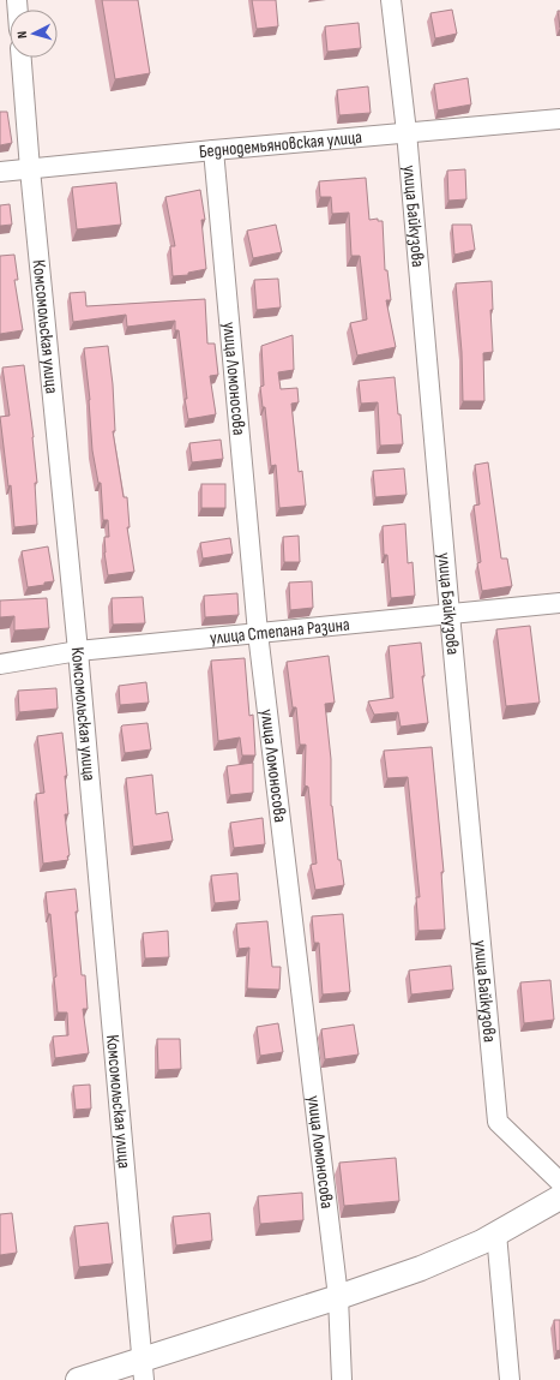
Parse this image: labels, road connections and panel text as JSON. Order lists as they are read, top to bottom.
{
  "streets": {
    "street": [
      "Беднодемьяновская улица",
      "улица Байкузова",
      "Комсомольская улица",
      "улица Ломоносова",
      "улица Степана Разина"
    ]
  },
  "crossings": [
    ["Беднодемьяновская улица", "улица Байкузова"],
    ["Беднодемьяновская улица", "Комсомольская улица"],
    ["Беднодемьяновская улица", "улица Ломоносова"],
    ["улица Байкузова", "улица Степана Разина"],
    ["Комсомольская улица", "улица Степана Разина"],
    ["улица Ломоносова", "улица Степана Разина"]
  ],
  "north": "left"
}
